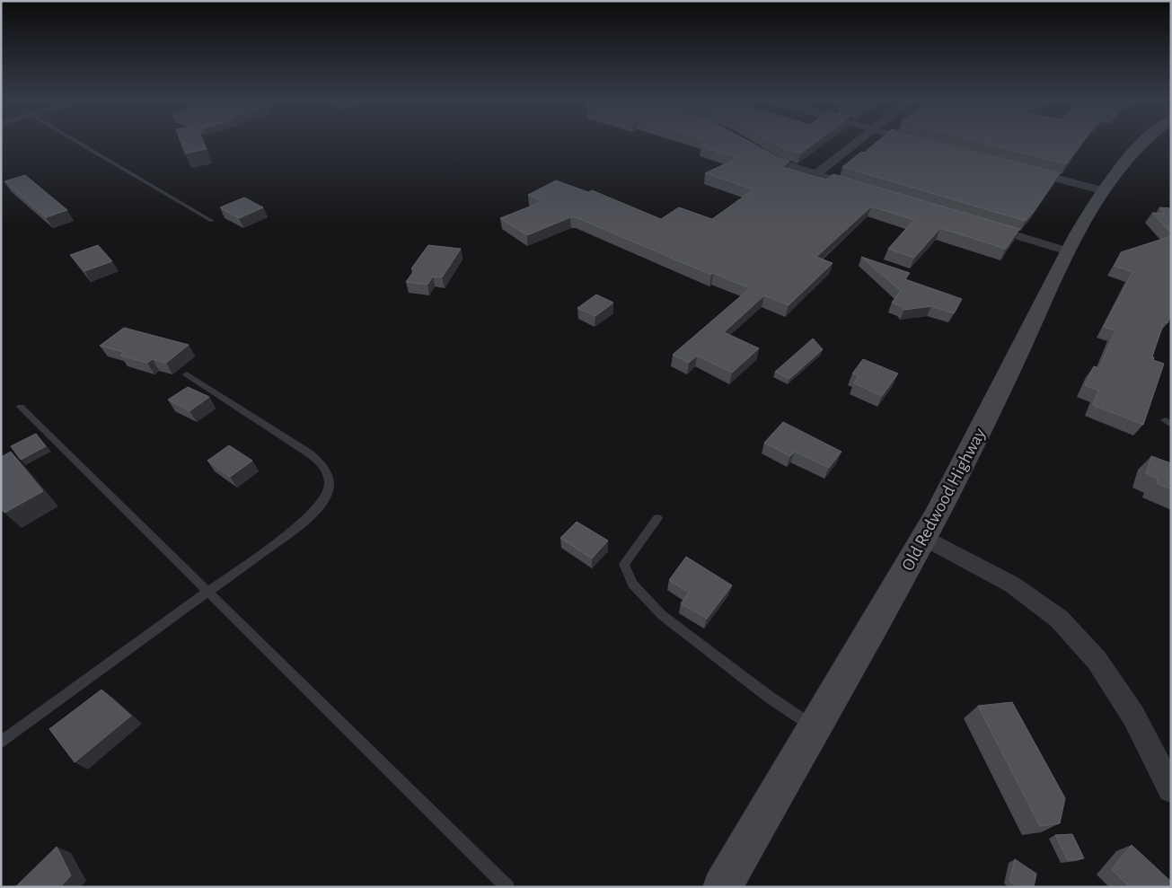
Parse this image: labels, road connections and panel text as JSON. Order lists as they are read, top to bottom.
{
  "streets": {
    "main road": ["Old Redwood Highway"]
  }
}
